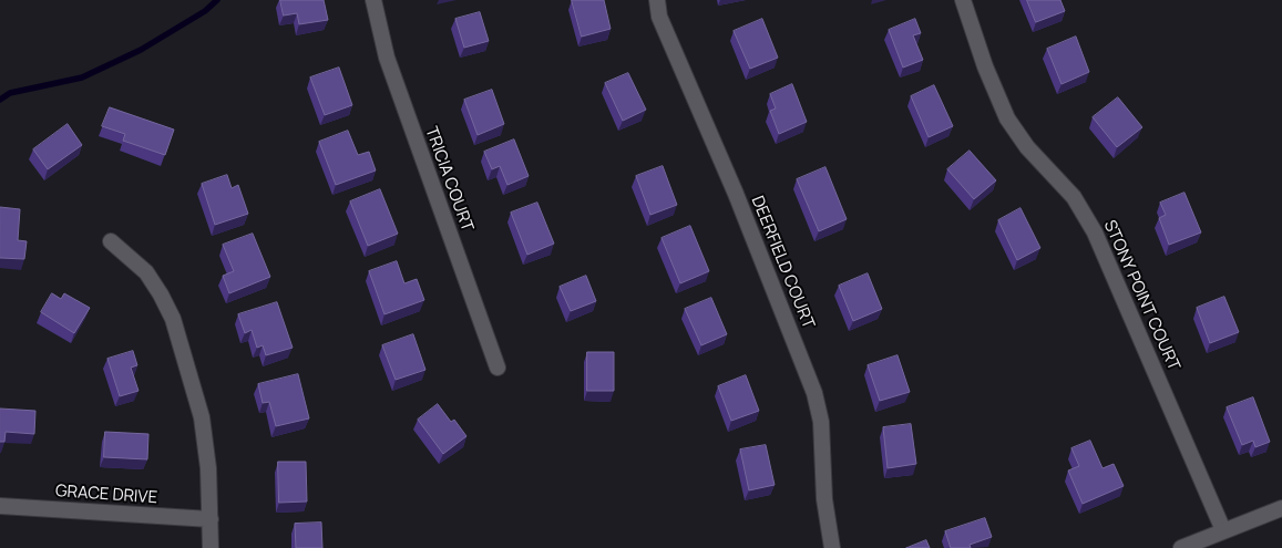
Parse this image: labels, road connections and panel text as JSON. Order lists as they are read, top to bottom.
{
  "streets": {
    "street": [
      "TRICIA COURT",
      "DEERFIELD COURT",
      "STONY POINT COURT",
      "GRACE DRIVE"
    ]
  }
}
